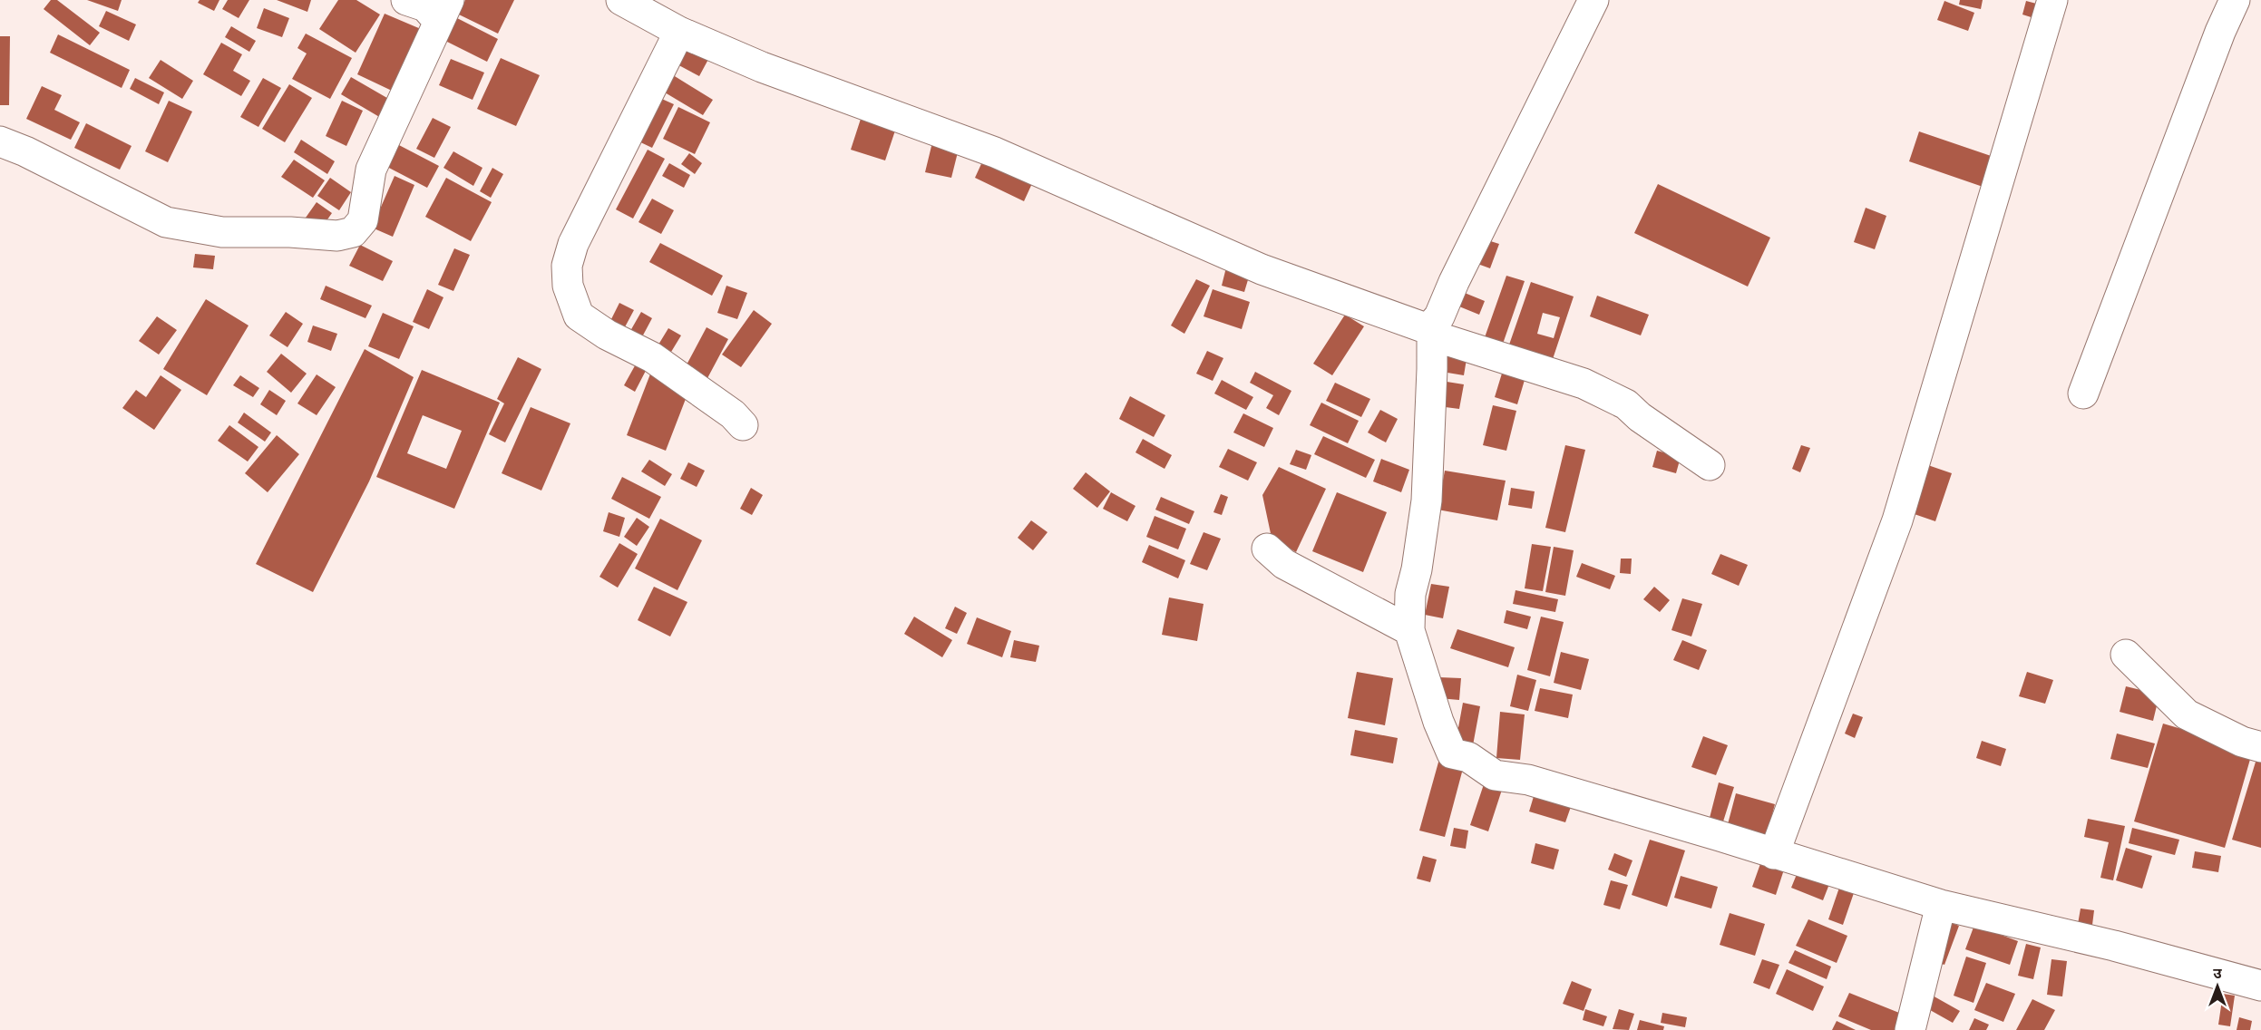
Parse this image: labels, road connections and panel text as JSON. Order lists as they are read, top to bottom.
{
  "north": "top"
}
